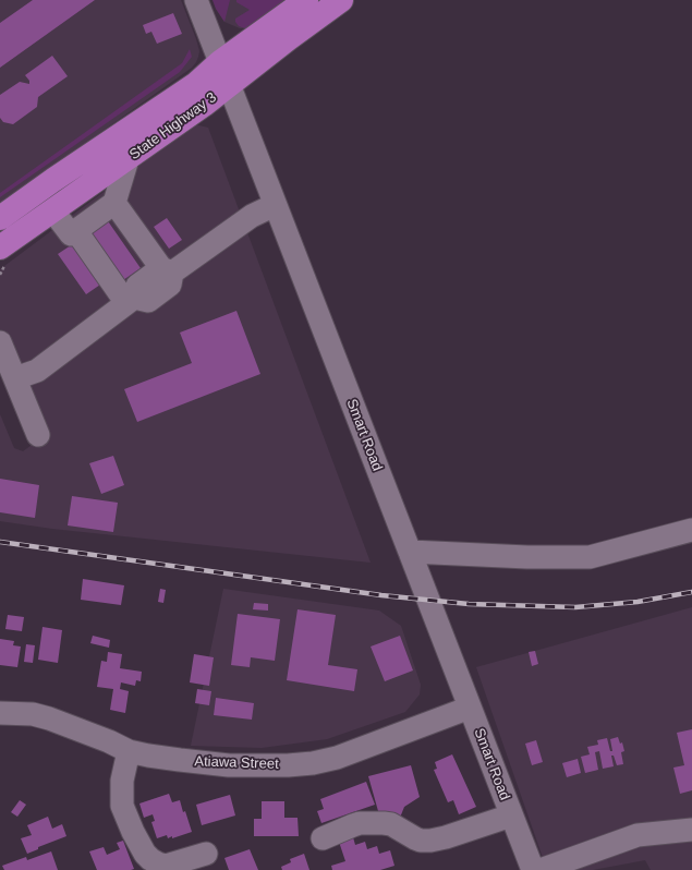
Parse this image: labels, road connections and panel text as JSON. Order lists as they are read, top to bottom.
{
  "streets": {
    "highway": ["State Highway 3"],
    "street": ["Smart Road", "Atiawa Street"]
  },
  "crossings": [
    ["State Highway 3", "Smart Road"],
    ["Smart Road", "Atiawa Street"]
  ]
}
